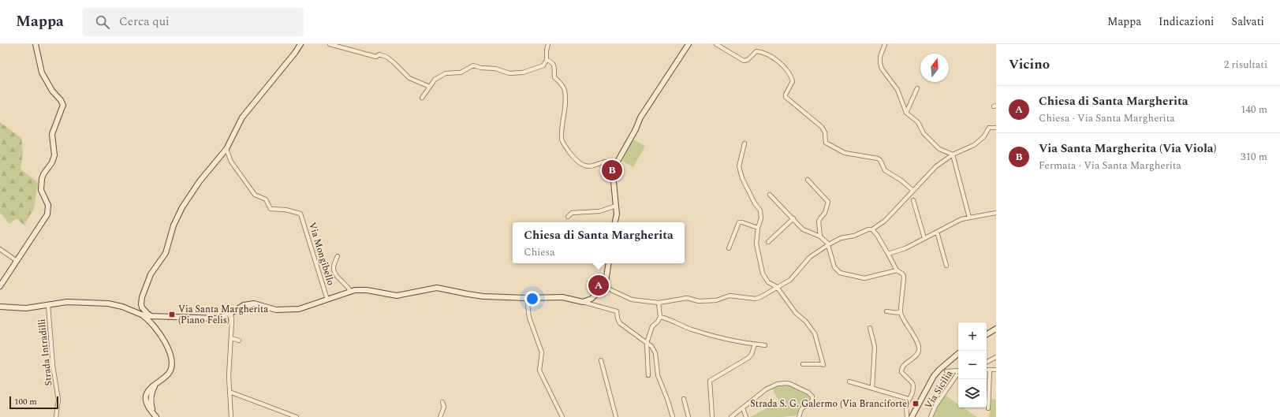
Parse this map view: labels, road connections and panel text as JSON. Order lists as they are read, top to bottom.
{
  "streets": {
    "street": ["Via Mongibello", "Strada Intradilli", "Via Sicilia"]
  },
  "places": {
    "transit": ["Via Santa Margherita (Piano Felis)", "Strada S. G. Galermo (Via Branciforte)"]
  },
  "scale_bar": "100 m",
  "north": "top",
  "page": {
    "header": "Mappa",
    "search": "Cerca qui",
    "nav": ["Mappa", "Indicazioni", "Salvati"],
    "heading": ["Vicino", "2 risultati"],
    "list": [
      {
        "mark": "A",
        "name": "Chiesa di Santa Margherita",
        "note": "Chiesa · Via Santa Margherita",
        "value": "140 m"
      },
      {
        "mark": "B",
        "name": "Via Santa Margherita (Via Viola)",
        "note": "Fermata · Via Santa Margherita",
        "value": "310 m"
      }
    ],
    "pins": ["B", "A"],
    "popup": ["Chiesa di Santa Margherita", "Chiesa"],
    "map_buttons": ["+", "−"],
    "scale": "100 m"
  }
}
